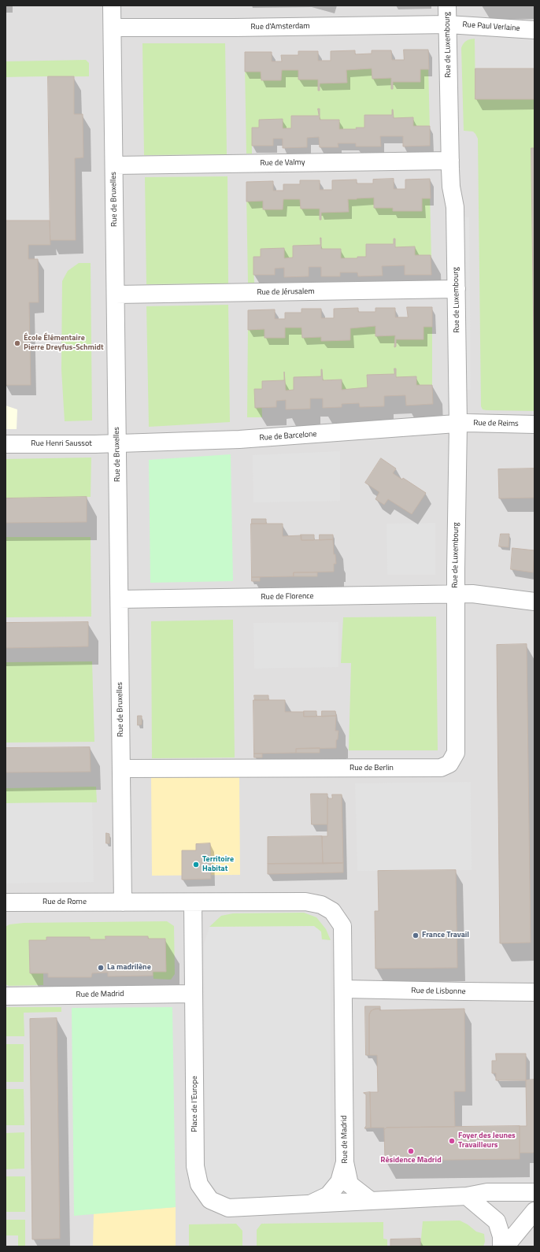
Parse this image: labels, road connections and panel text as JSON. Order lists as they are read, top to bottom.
{
  "streets": {
    "street": [
      "Rue d'Amsterdam",
      "Rue Paul Verlaine",
      "Rue de Luxembourg",
      "Rue de Valmy",
      "Rue de Bruxelles",
      "Rue de Jérusalem",
      "Rue de Reims",
      "Rue de Barcelone",
      "Rue Henri Saussot",
      "Rue de Florence",
      "Rue de Berlin",
      "Rue de Rome",
      "Rue de Lisbonne",
      "Rue de Madrid",
      "Place de l'Europe"
    ]
  },
  "crossings": [
    ["Rue d'Amsterdam", "Rue Paul Verlaine"],
    ["Rue d'Amsterdam", "Rue de Luxembourg"],
    ["Rue d'Amsterdam", "Rue de Bruxelles"],
    ["Rue Paul Verlaine", "Rue de Luxembourg"],
    ["Rue de Luxembourg", "Rue de Valmy"],
    ["Rue de Luxembourg", "Rue de Jérusalem"],
    ["Rue de Luxembourg", "Rue de Reims"],
    ["Rue de Luxembourg", "Rue de Barcelone"],
    ["Rue de Luxembourg", "Rue de Florence"],
    ["Rue de Luxembourg", "Rue de Berlin"],
    ["Rue de Valmy", "Rue de Bruxelles"],
    ["Rue de Bruxelles", "Rue de Jérusalem"],
    ["Rue de Bruxelles", "Rue de Barcelone"],
    ["Rue de Bruxelles", "Rue Henri Saussot"],
    ["Rue de Bruxelles", "Rue de Florence"],
    ["Rue de Bruxelles", "Rue de Berlin"],
    ["Rue de Bruxelles", "Rue de Rome"],
    ["Rue de Reims", "Rue de Barcelone"],
    ["Rue de Barcelone", "Rue Henri Saussot"],
    ["Rue de Florence", "Rue de Berlin"],
    ["Rue de Lisbonne", "Rue de Madrid"],
    ["Rue de Madrid", "Place de l'Europe"]
  ],
  "places": [
    "École Élémentaire Pierre Dreyfus-Schmidt",
    "Territoire Habitat",
    "France Travail",
    "La madrilène",
    "Foyer des Jeunes Travailleurs",
    "Résidence Madrid"
  ]
}
